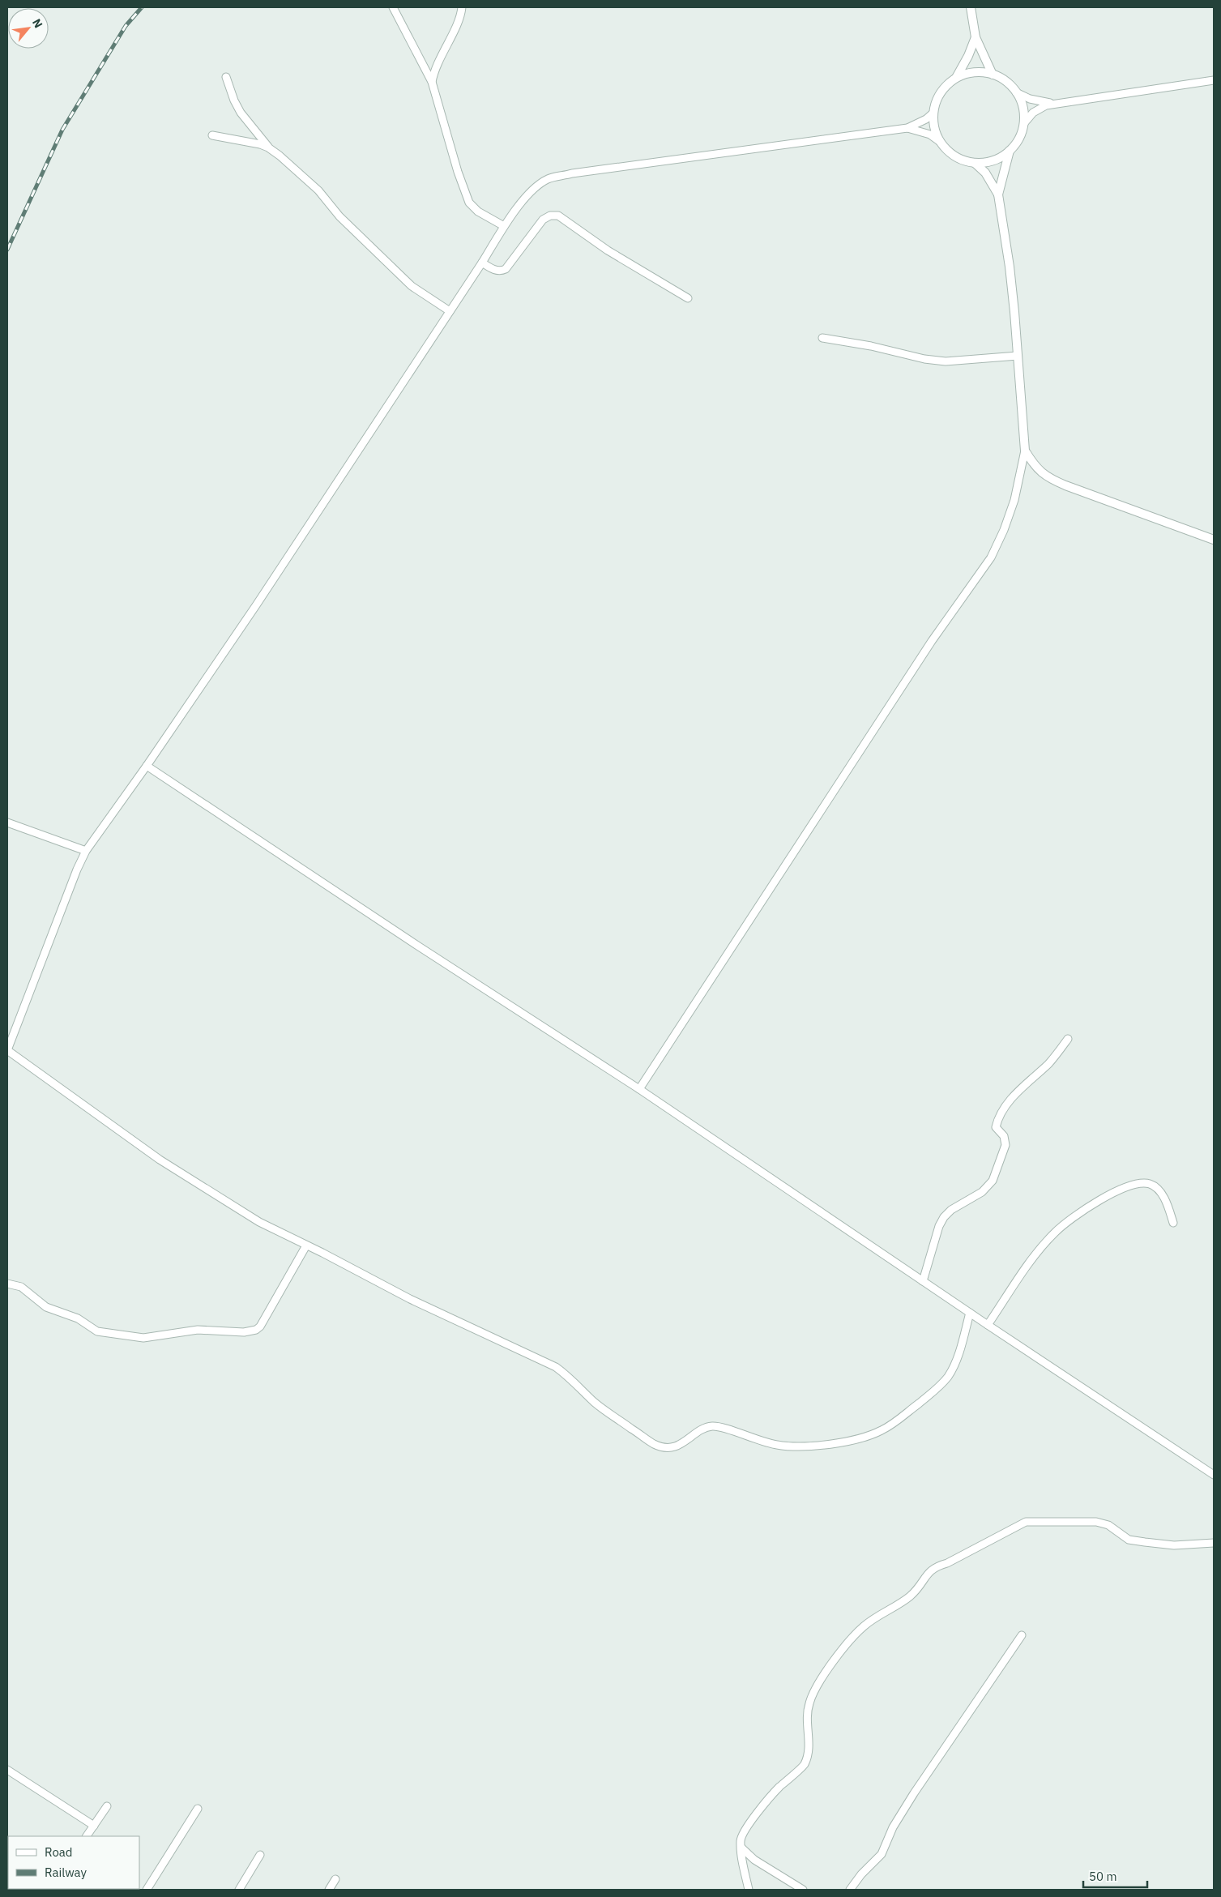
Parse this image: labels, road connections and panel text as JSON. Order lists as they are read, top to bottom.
{
  "legend": ["Road", "Railway"],
  "scale_bar": "50 m",
  "north": "top right"
}
